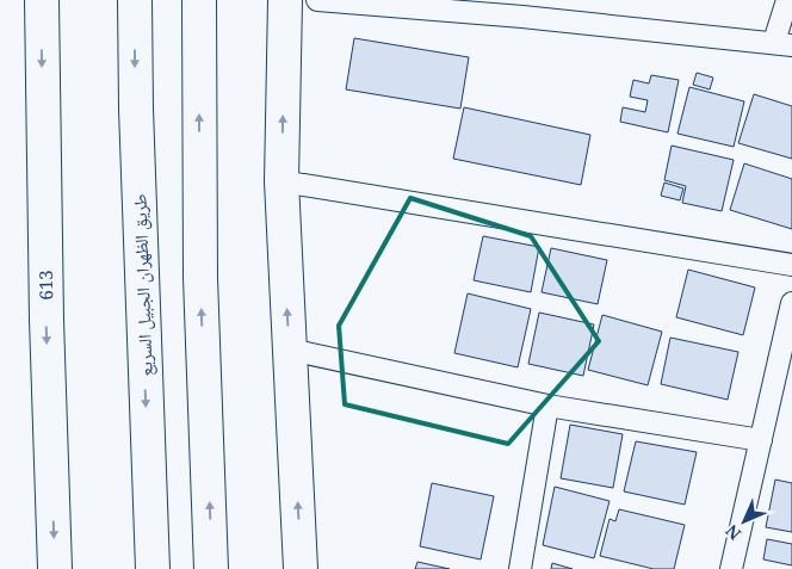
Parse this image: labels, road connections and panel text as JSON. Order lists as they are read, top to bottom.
{
  "streets": {
    "main road": ["613", "طريق الظهران الجبيل السريع"]
  },
  "north": "bottom left"
}
